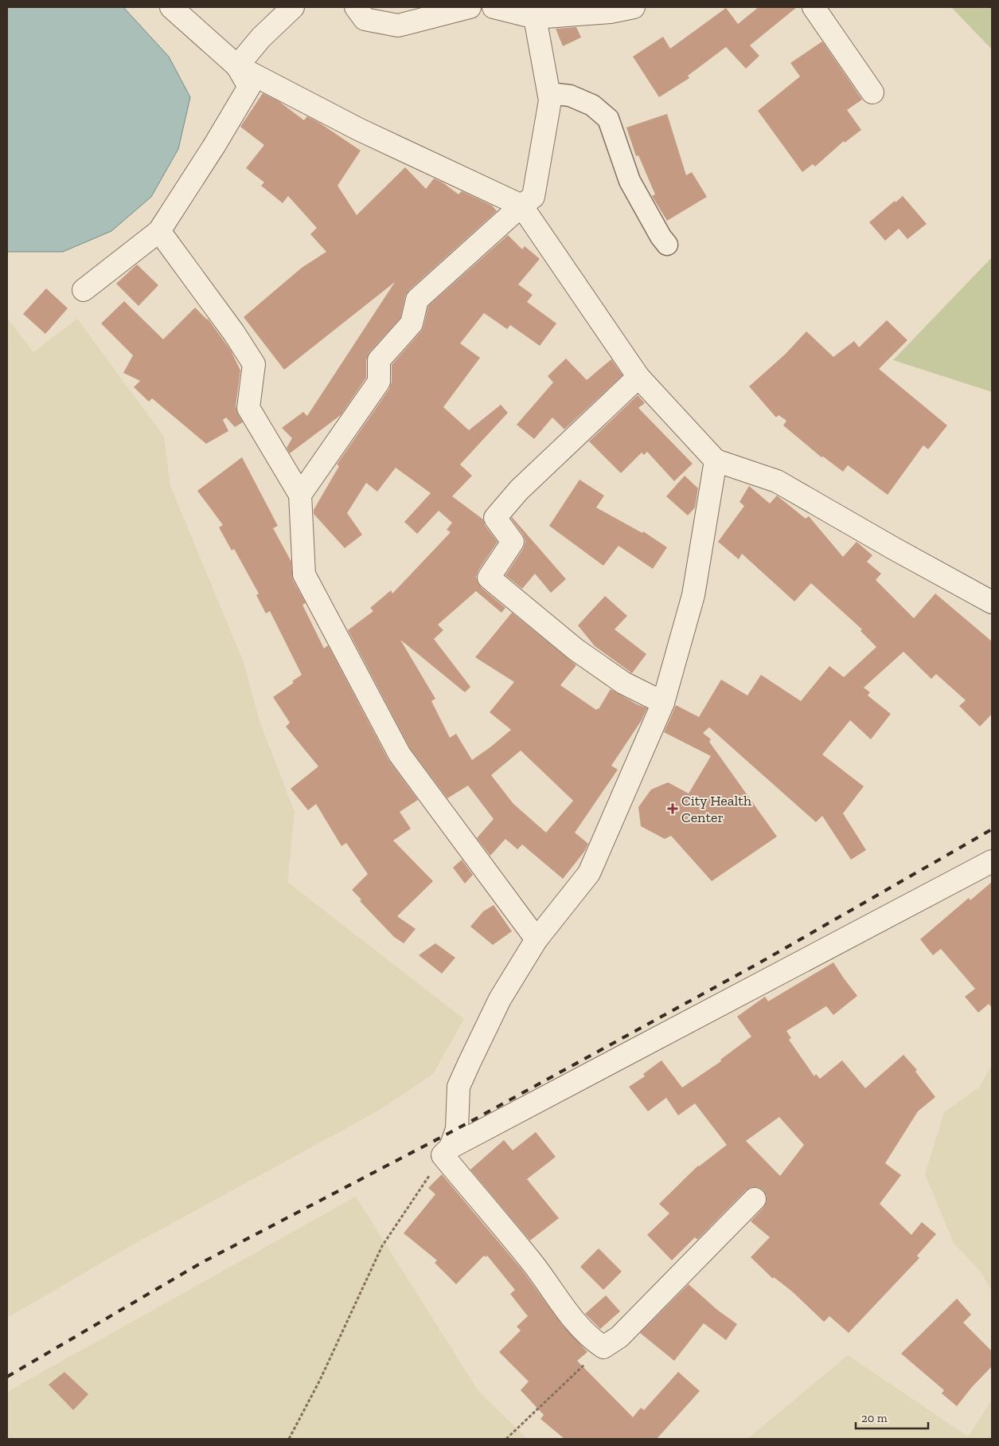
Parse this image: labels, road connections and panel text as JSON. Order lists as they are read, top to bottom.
{
  "places": {
    "health": ["City Health Center"]
  },
  "scale_bar": "20 m"
}
